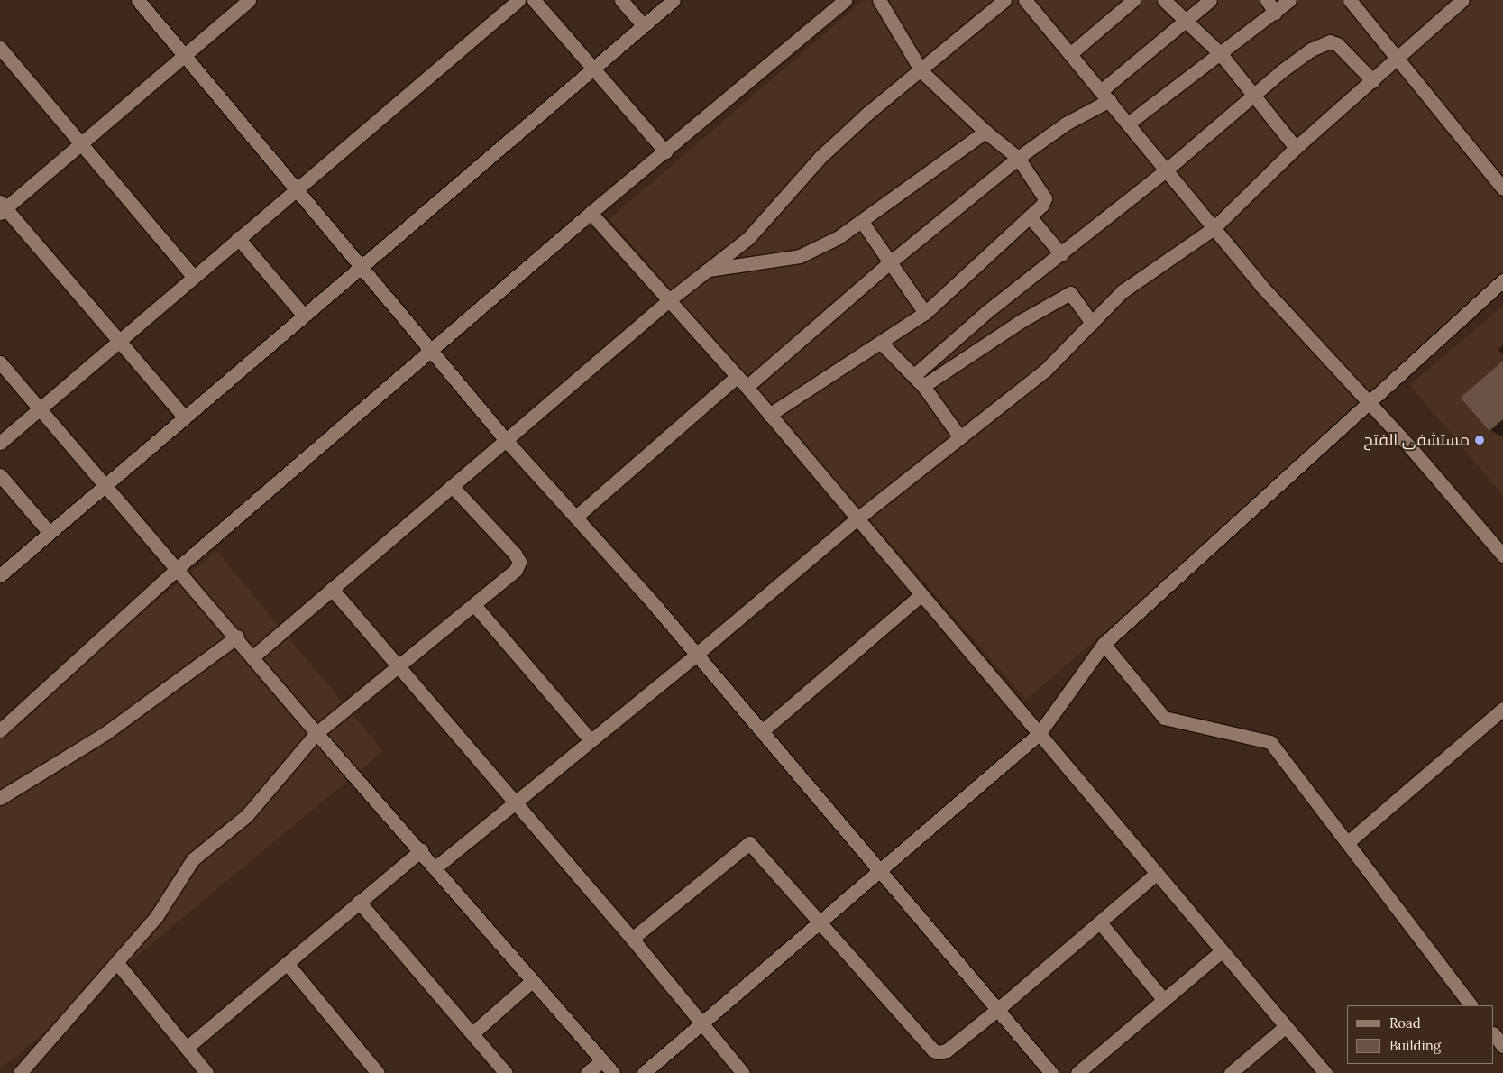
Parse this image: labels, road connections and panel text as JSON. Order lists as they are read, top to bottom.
{
  "places": ["مستشفى الفتح"],
  "legend": ["Road", "Building"]
}
